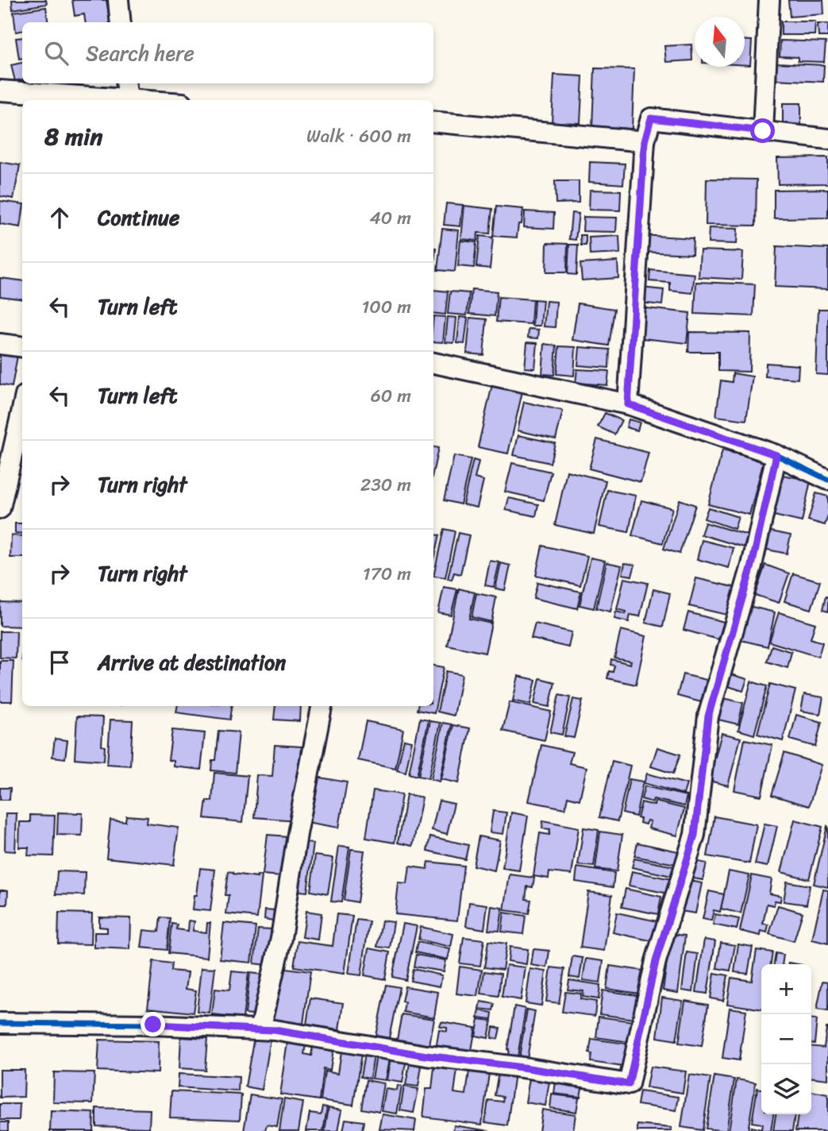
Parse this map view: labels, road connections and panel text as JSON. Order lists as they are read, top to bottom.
{
  "north": "top",
  "page": {
    "search": "Search here",
    "heading": ["8 min", "Walk · 600 m"],
    "list": [
      ["Continue", "40 m"],
      ["Turn left", "100 m"],
      ["Turn left", "60 m"],
      ["Turn right", "230 m"],
      ["Turn right", "170 m"],
      "Arrive at destination"
    ],
    "map_buttons": ["+", "−"]
  }
}
